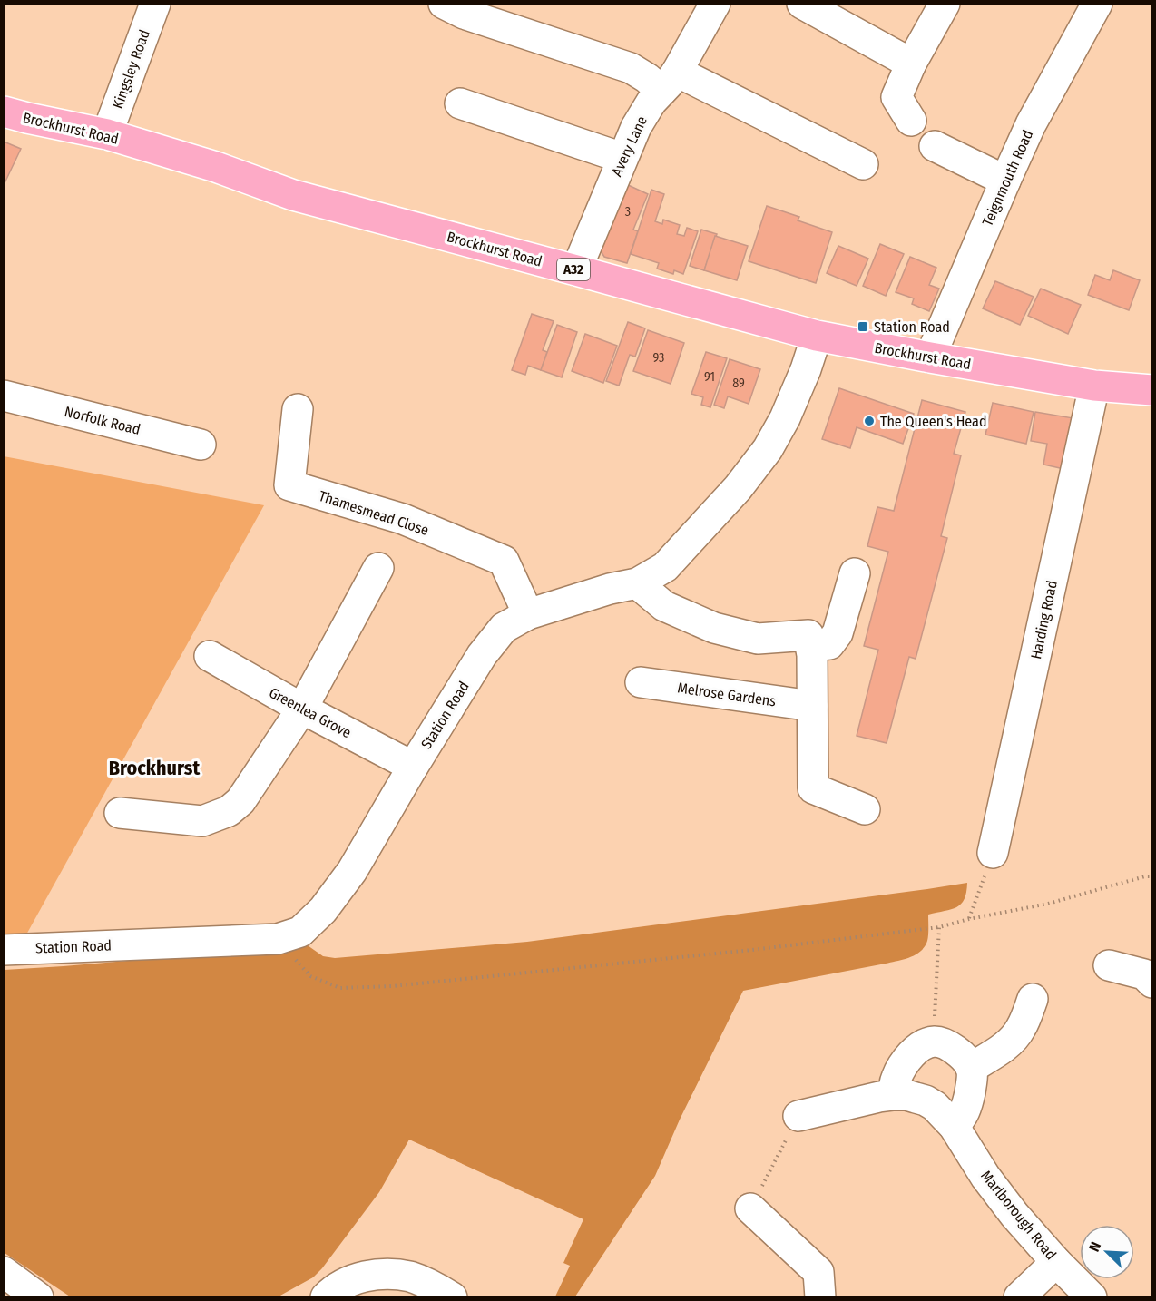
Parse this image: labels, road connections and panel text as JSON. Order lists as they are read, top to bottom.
{
  "streets": {
    "main road": ["Brockhurst Road", "A32"],
    "street": [
      "Kingsley Road",
      "Avery Lane",
      "Teignmouth Road",
      "Norfolk Road",
      "Thamesmead Close",
      "Harding Road",
      "Melrose Gardens",
      "Greenlea Grove",
      "Station Road",
      "Marlborough Road"
    ]
  },
  "crossings": [
    ["Kingsley Road", "Brockhurst Road"],
    ["Brockhurst Road", "Avery Lane"],
    ["Brockhurst Road", "Teignmouth Road"],
    ["Brockhurst Road", "Harding Road"],
    ["Brockhurst Road", "Station Road"],
    ["Thamesmead Close", "Station Road"],
    ["Greenlea Grove", "Station Road"]
  ],
  "districts": ["Brockhurst"],
  "places": {
    "transit": ["Station Road"],
    "other": ["The Queen's Head"]
  },
  "house_numbers": [
    "3",
    "93",
    "91",
    "89"
  ],
  "north": "top left"
}
